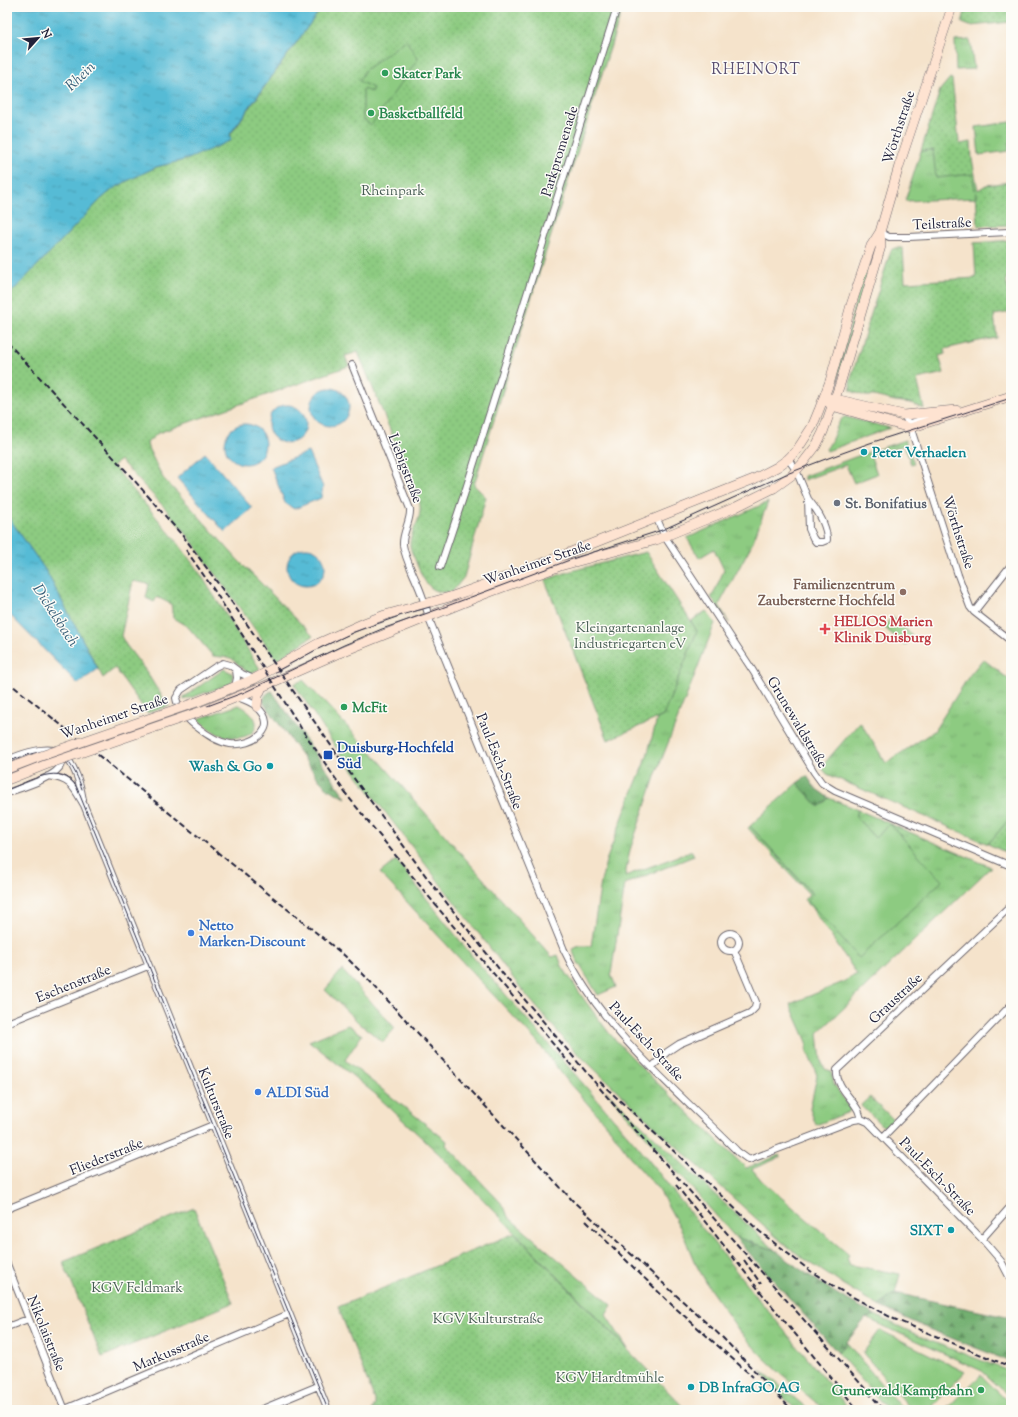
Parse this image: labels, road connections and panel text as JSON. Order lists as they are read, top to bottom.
{
  "streets": {
    "street": [
      "Wörthstraße",
      "Parkpromenade",
      "Teilstraße",
      "Liebigstraße",
      "Wanheimer Straße",
      "Grunewaldstraße",
      "Paul-Esch-Straße",
      "Eschenstraße",
      "Graustraße",
      "Kulturstraße",
      "Fliederstraße",
      "Nikolaistraße",
      "Markusstraße"
    ]
  },
  "crossings": [
    ["Wörthstraße", "Teilstraße"],
    ["Wörthstraße", "Wanheimer Straße"],
    ["Liebigstraße", "Wanheimer Straße"],
    ["Liebigstraße", "Paul-Esch-Straße"],
    ["Wanheimer Straße", "Grunewaldstraße"],
    ["Wanheimer Straße", "Paul-Esch-Straße"],
    ["Wanheimer Straße", "Kulturstraße"],
    ["Paul-Esch-Straße", "Graustraße"],
    ["Eschenstraße", "Kulturstraße"],
    ["Kulturstraße", "Fliederstraße"],
    ["Kulturstraße", "Markusstraße"],
    ["Nikolaistraße", "Markusstraße"]
  ],
  "districts": ["RHEINORT"],
  "water": ["Rhein", "Dickelsbach"],
  "parks": [
    "Rheinpark",
    "Kleingartenanlage Industriegarten eV",
    "KGV Feldmark",
    "KGV Kulturstraße",
    "KGV Hardtmühle"
  ],
  "places": {
    "other": [
      "Skater Park",
      "Basketballfeld",
      "Peter Verhaelen",
      "St. Bonifatius",
      "Familienzentrum Zaubersterne Hochfeld",
      "McFit",
      "Wash & Go",
      "Netto Marken-Discount",
      "ALDI Süd",
      "SIXT",
      "DB InfraGO AG",
      "Grunewald Kampfbahn"
    ],
    "health": ["HELIOS Marien Klinik Duisburg"],
    "transit": ["Duisburg-Hochfeld Süd"]
  },
  "north": "top right"
}
